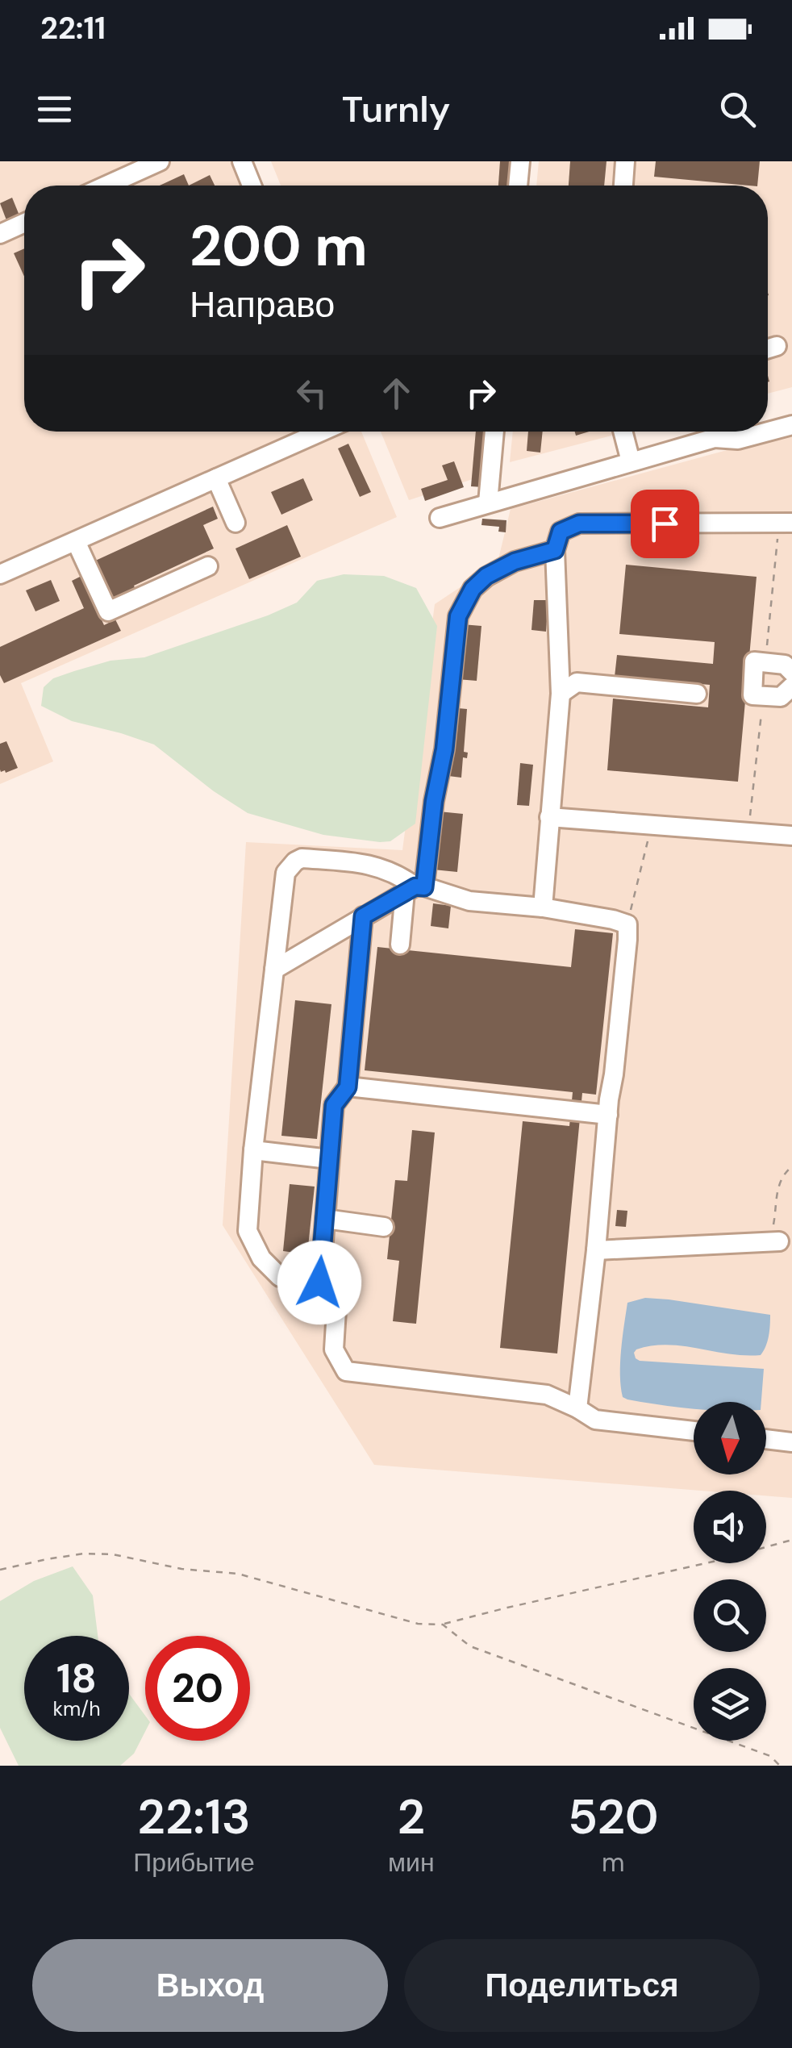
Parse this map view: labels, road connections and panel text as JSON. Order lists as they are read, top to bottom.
{
  "north": "bottom",
  "page": {
    "status": "22:11",
    "header": "Turnly",
    "turn": ["200 m", "Направо"],
    "speed": "18 km/h",
    "limit": "20",
    "eta": [
      "22:13",
      "Прибытие",
      "2",
      "мин",
      "520",
      "m"
    ],
    "buttons": ["Выход", "Поделиться"]
  }
}
